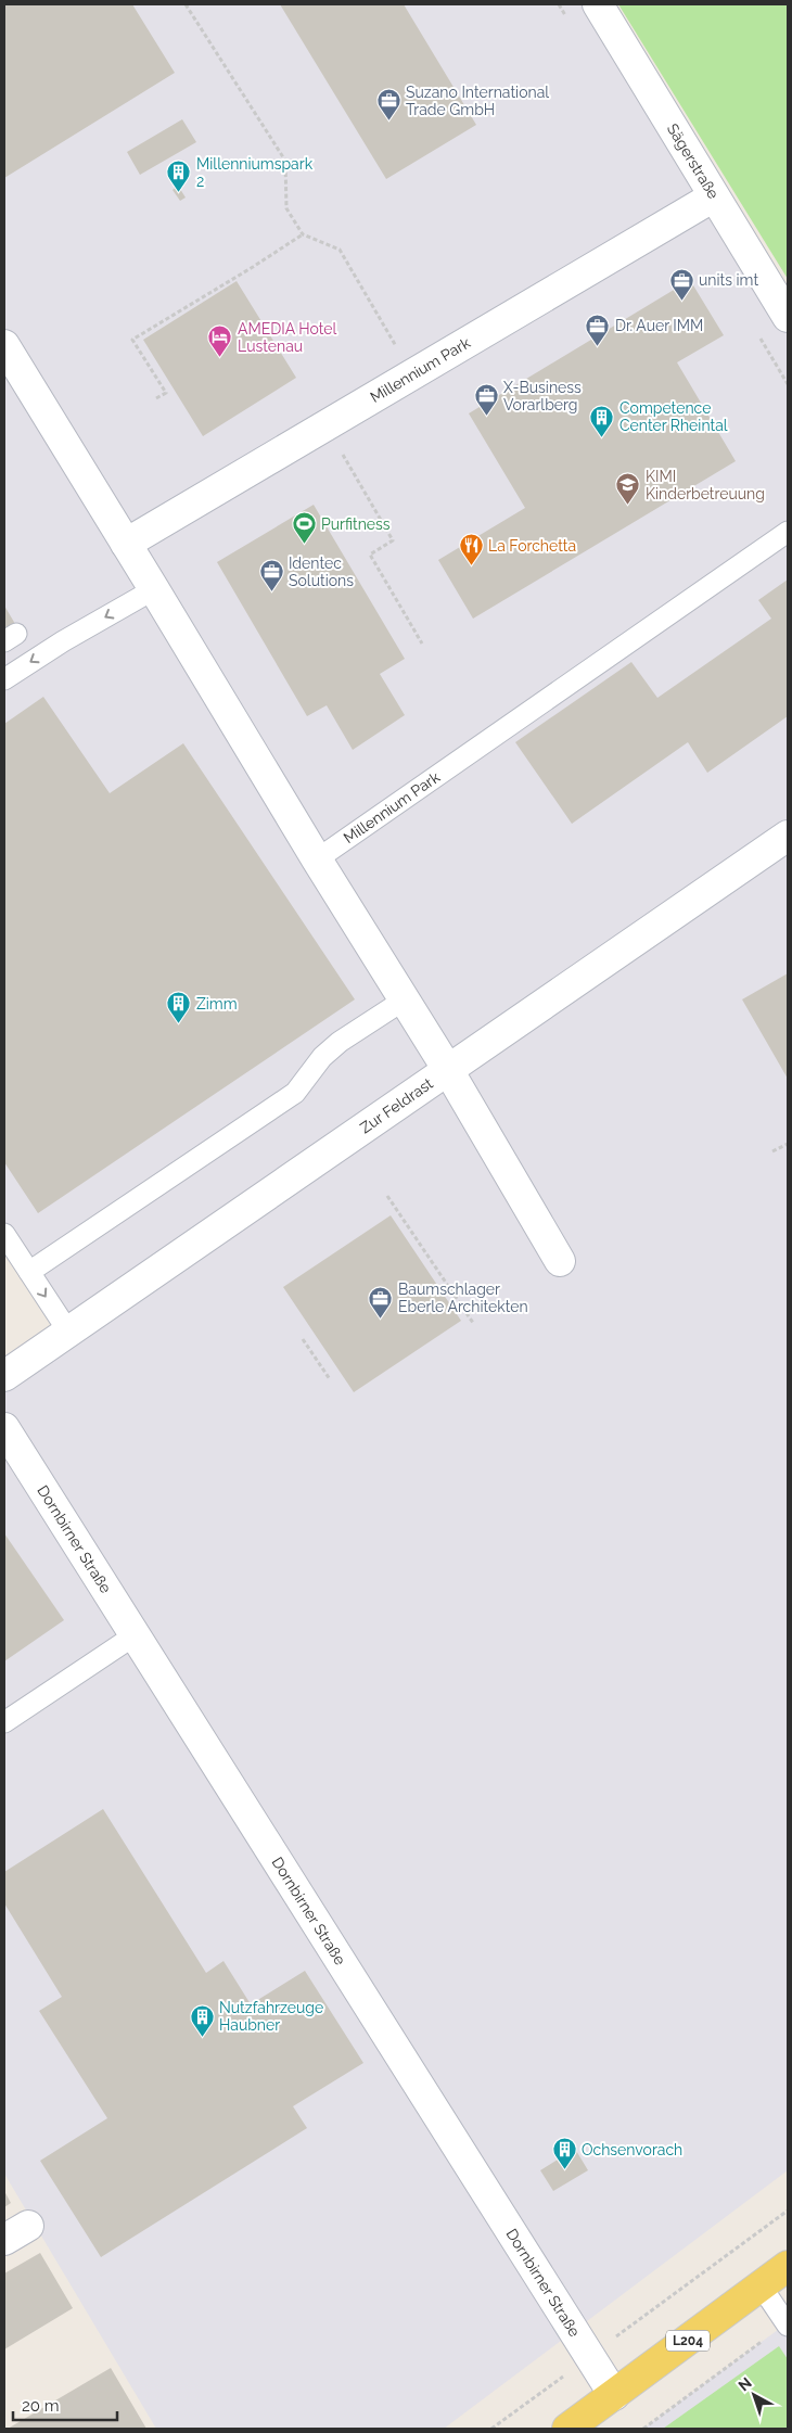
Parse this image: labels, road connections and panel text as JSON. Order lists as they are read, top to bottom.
{
  "streets": {
    "main road": ["L204"],
    "street": [
      "Sägerstraße",
      "Millennium Park",
      "Zur Feldrast",
      "Dornbirner Straße"
    ]
  },
  "crossings": [
    ["Sägerstraße", "Millennium Park"],
    ["Dornbirner Straße", "L204"]
  ],
  "places": {
    "office": [
      "Suzano International Trade GmbH",
      "units imt",
      "Dr. Auer IMM",
      "X-Business Vorarlberg",
      "Identec Solutions",
      "Baumschlager Eberle Architekten"
    ],
    "building": [
      "Millenniumspark 2",
      "Competence Center Rheintal",
      "Zimm",
      "Nutzfahrzeuge Haubner",
      "Ochsenvorach"
    ],
    "hotel": ["AMEDIA Hotel Lustenau"],
    "school or university": ["KIMI Kinderbetreuung"],
    "sports": ["Purfitness"],
    "restaurant": ["La Forchetta"]
  },
  "scale_bar": "20 m",
  "north": "top left"
}
